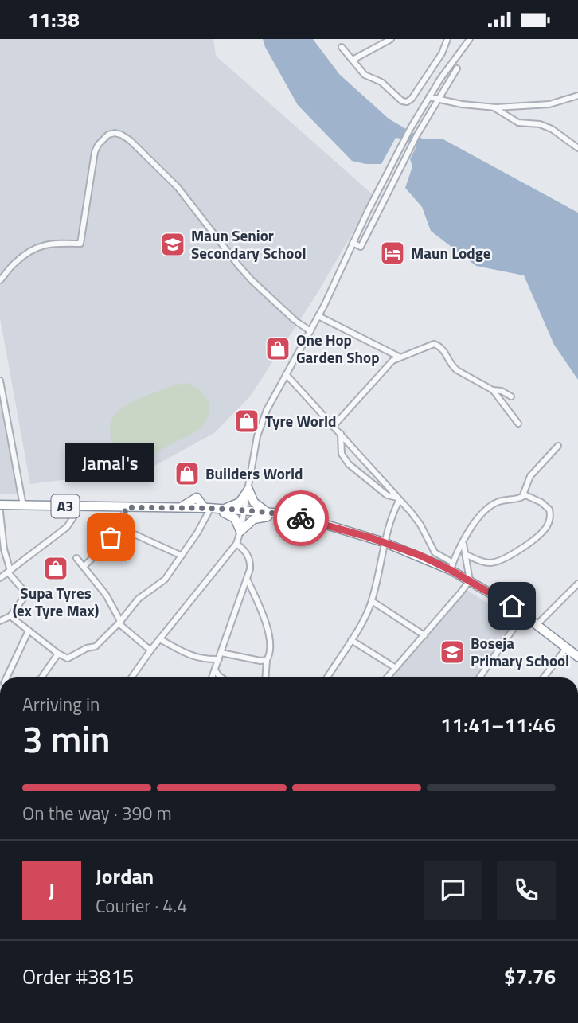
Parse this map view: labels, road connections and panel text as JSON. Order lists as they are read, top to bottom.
{
  "streets": {
    "highway": ["A3"]
  },
  "places": {
    "school or university": ["Maun Senior Secondary School", "Boseja Primary School"],
    "hotel": ["Maun Lodge"],
    "shop": [
      "One Hop Garden Shop",
      "Tyre World",
      "Builders World",
      "Supa Tyres (ex Tyre Max)"
    ],
    "other": ["Jamal's"]
  },
  "page": {
    "status": "11:38",
    "bubble": "Jamal's",
    "heading": ["3 min", "Arriving in", "11:41–11:46"],
    "panel": [
      "Jordan",
      "Courier · 4.4",
      "Order #3815",
      "$7.76"
    ],
    "bar": "On the way · 390 m",
    "round": "J"
  }
}
